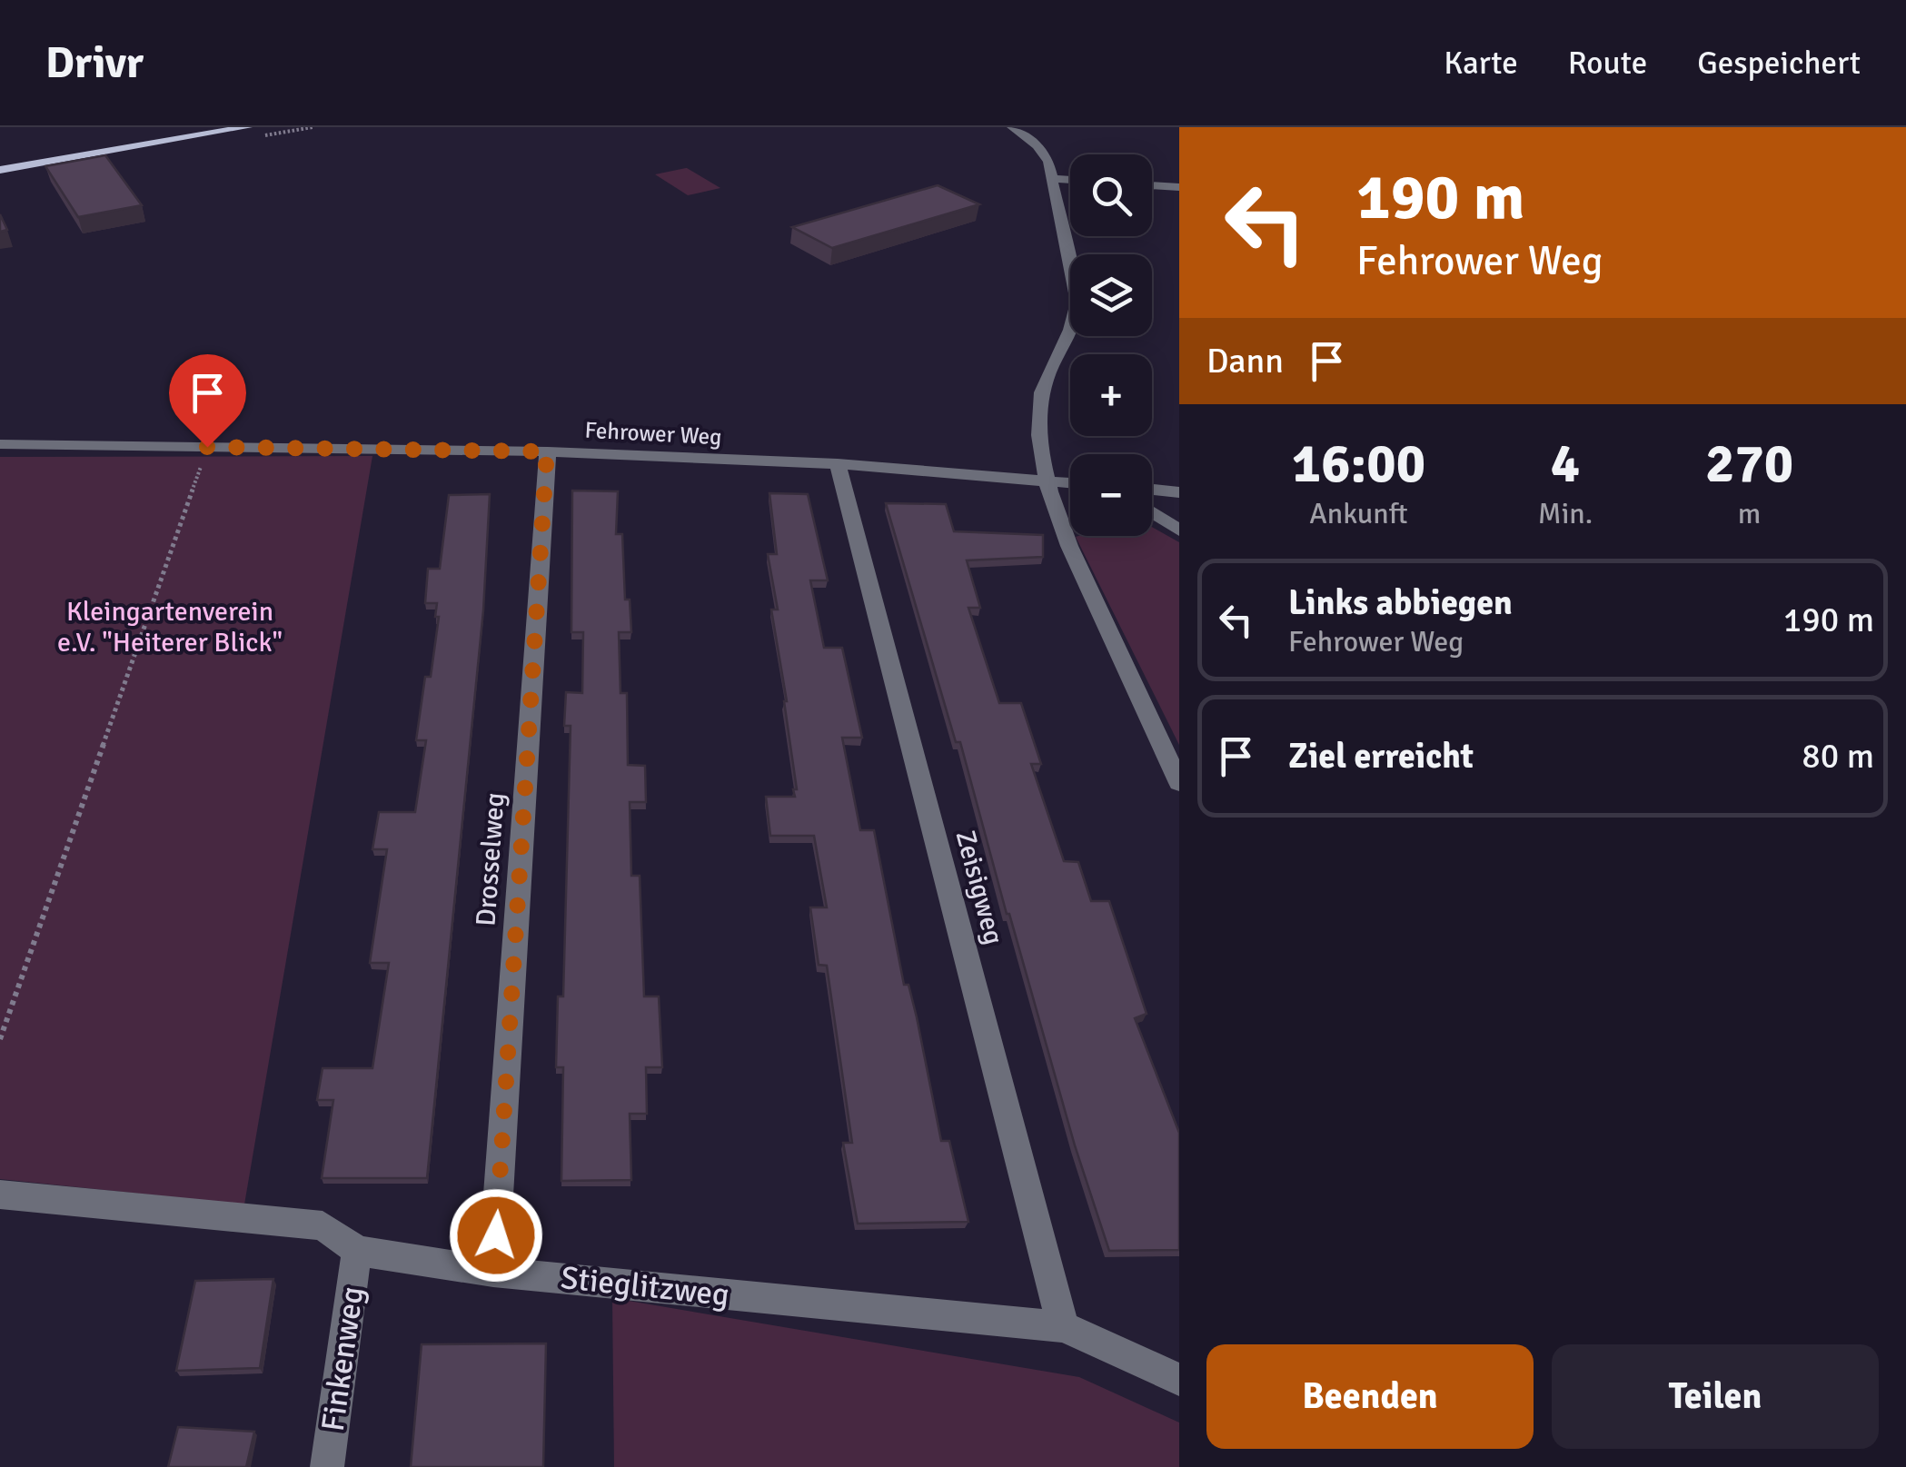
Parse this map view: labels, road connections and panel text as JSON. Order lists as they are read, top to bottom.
{
  "streets": {
    "street": [
      "Fehrower Weg",
      "Drosselweg",
      "Zeisigweg",
      "Stieglitzweg",
      "Finkenweg"
    ]
  },
  "crossings": [
    ["Fehrower Weg", "Drosselweg"],
    ["Fehrower Weg", "Zeisigweg"],
    ["Drosselweg", "Stieglitzweg"],
    ["Zeisigweg", "Stieglitzweg"],
    ["Stieglitzweg", "Finkenweg"]
  ],
  "parks": ["Kleingartenverein e.V. \"Heiterer Blick\""],
  "page": {
    "header": "Drivr",
    "nav": ["Karte", "Route", "Gespeichert"],
    "turn": ["190 m", "Fehrower Weg"],
    "map_buttons": ["+", "−"],
    "then": "Dann",
    "eta": [
      "16:00",
      "Ankunft",
      "4",
      "Min.",
      "270",
      "m"
    ],
    "list": [
      {
        "name": "Links abbiegen",
        "note": "Fehrower Weg",
        "value": "190 m"
      },
      {
        "name": "Ziel erreicht",
        "value": "80 m"
      }
    ],
    "buttons": ["Beenden", "Teilen"]
  }
}
